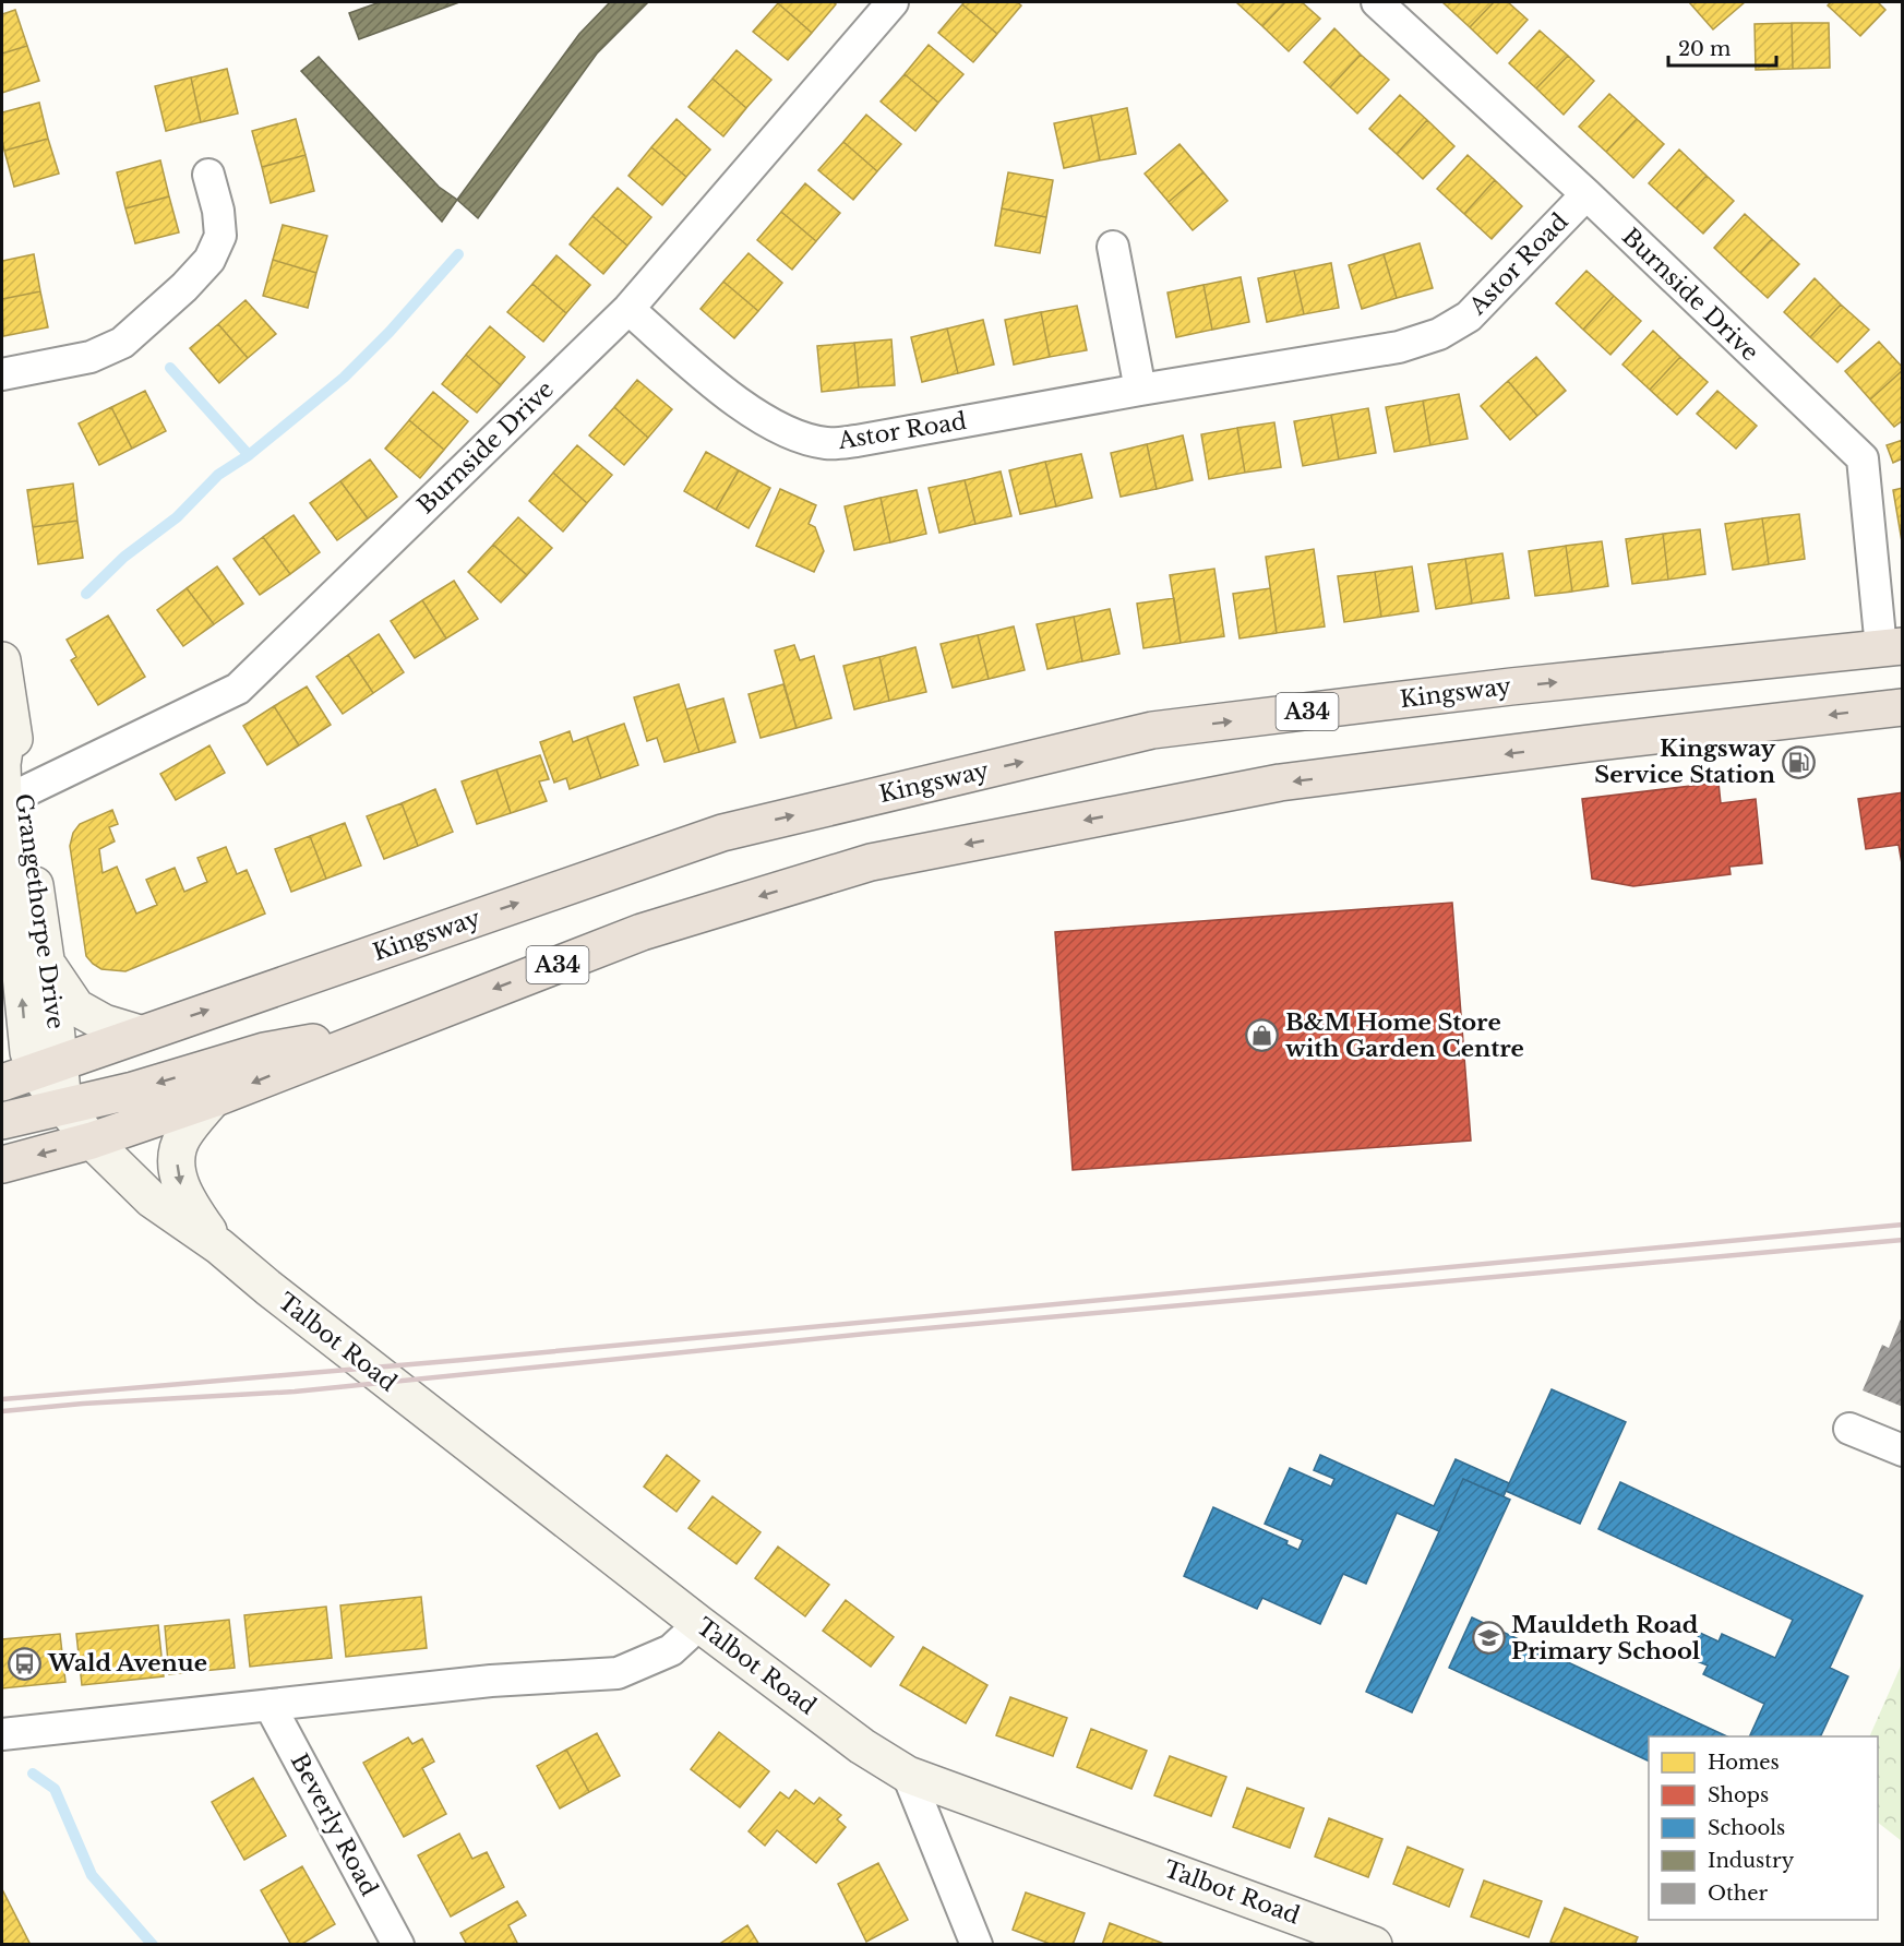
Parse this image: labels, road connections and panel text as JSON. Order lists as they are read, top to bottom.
{
  "streets": {
    "highway": ["Kingsway", "A34"],
    "street": [
      "Astor Road",
      "Burnside Drive",
      "Grangethorpe Drive",
      "Talbot Road",
      "Beverly Road"
    ]
  },
  "crossings": [
    ["Astor Road", "Burnside Drive"],
    ["Burnside Drive", "Kingsway"],
    ["Burnside Drive", "Grangethorpe Drive"],
    ["Kingsway", "Grangethorpe Drive"],
    ["Kingsway", "Talbot Road"],
    ["A34", "Talbot Road"],
    ["Grangethorpe Drive", "Talbot Road"]
  ],
  "places": {
    "fuel station": ["Kingsway Service Station"],
    "shop": ["B&M Home Store with Garden Centre"],
    "school or university": ["Mauldeth Road Primary School"],
    "bus stop": ["Wald Avenue"]
  },
  "legend": [
    "Homes",
    "Shops",
    "Schools",
    "Industry",
    "Other"
  ],
  "scale_bar": "20 m"
}
